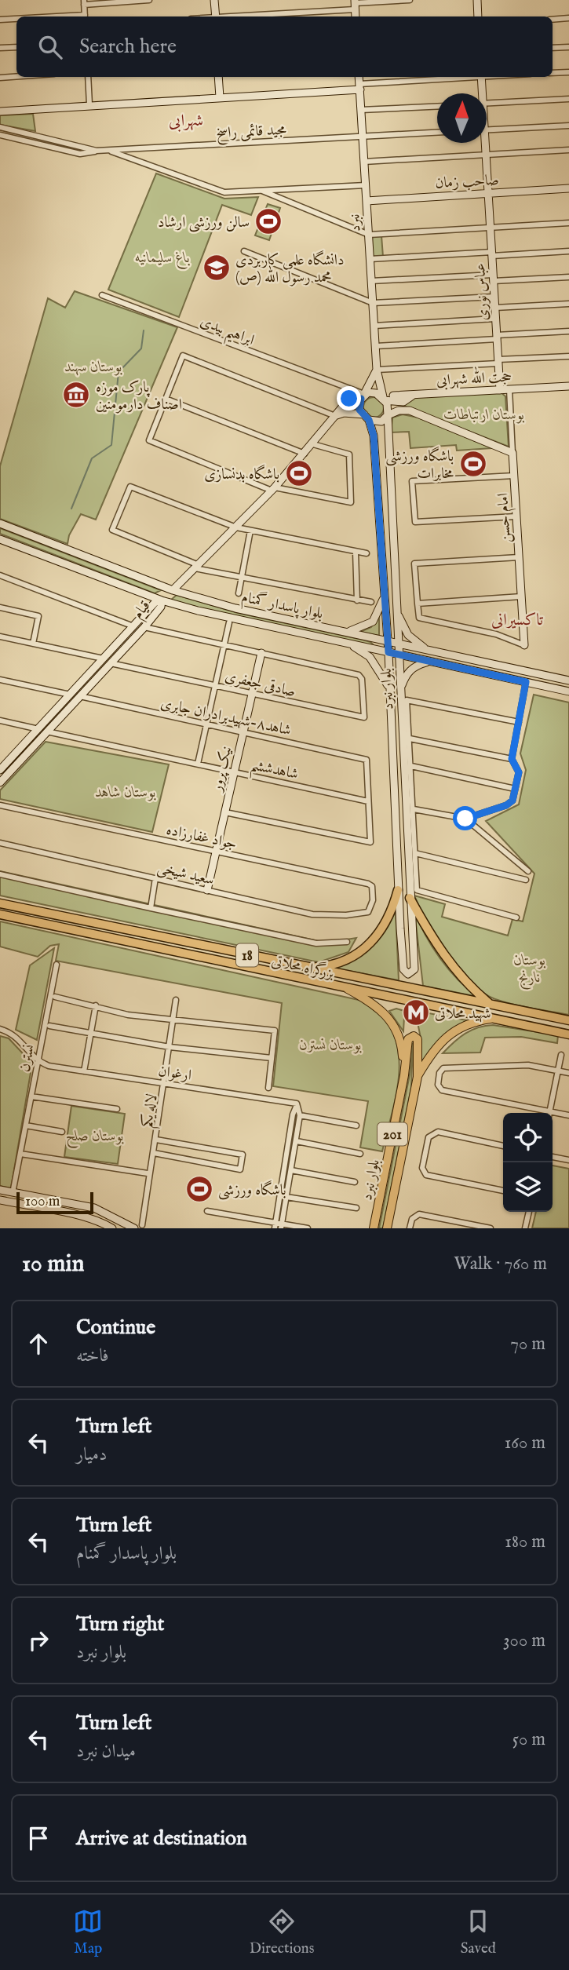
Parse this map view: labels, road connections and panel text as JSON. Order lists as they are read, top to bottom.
{
  "streets": {
    "highway": ["18", "بزرگراه محلاتی"],
    "main road": [
      "صاحب زمان",
      "نبرد",
      "عباس نوری",
      "حجت الله شهرابی",
      "امام حسن",
      "بلوار پاسدار گمنام",
      "قیام",
      "بلوار نبرد",
      "نیک پرور",
      "201"
    ],
    "street": [
      "مجید قائمی راسخ",
      "ابراهیم بیدی",
      "صادقی جعفری",
      "شاهد۸-شهیدبرادران جابری",
      "شاهدششم",
      "جواد غفارزاده",
      "سعید شیخی",
      "نسترن",
      "ارغوان",
      "لاله یکم"
    ]
  },
  "crossings": [
    ["مجید قائمی راسخ", "نبرد"],
    ["صاحب زمان", "نبرد"],
    ["صاحب زمان", "عباس نوری"],
    ["نبرد", "ابراهیم بیدی"],
    ["نبرد", "حجت الله شهرابی"],
    ["نبرد", "بلوار نبرد"],
    ["عباس نوری", "حجت الله شهرابی"],
    ["ابراهیم بیدی", "حجت الله شهرابی"],
    ["ابراهیم بیدی", "بلوار نبرد"],
    ["حجت الله شهرابی", "امام حسن"],
    ["حجت الله شهرابی", "بلوار نبرد"],
    ["بلوار پاسدار گمنام", "قیام"],
    ["بلوار پاسدار گمنام", "بلوار نبرد"],
    ["قیام", "صادقی جعفری"],
    ["قیام", "شاهد۸-شهیدبرادران جابری"],
    ["قیام", "شاهدششم"],
    ["صادقی جعفری", "نیک پرور"],
    ["شاهد۸-شهیدبرادران جابری", "نیک پرور"],
    ["شاهد۸-شهیدبرادران جابری", "شاهدششم"],
    ["نیک پرور", "شاهدششم"],
    ["نیک پرور", "جواد غفارزاده"],
    ["نیک پرور", "سعید شیخی"],
    ["جواد غفارزاده", "سعید شیخی"],
    ["نسترن", "ارغوان"],
    ["ارغوان", "لاله یکم"]
  ],
  "districts": ["شهرابی", "تاکسیرانی"],
  "parks": [
    "باغ سلیمانیه",
    "بوستان سهند",
    "بوستان ارتباطات",
    "بوستان شاهد",
    "بوستان نارنج",
    "بوستان نسترن",
    "بوستان صلح"
  ],
  "places": {
    "sports": [
      "سالن ورزشی ارشاد",
      "باشگاه ورزشی مخابرات",
      "باشگاه بدنسازی",
      "باشگاه ورزشی"
    ],
    "school or university": ["دانشگاه علمی کاربردی محمد رسول الله (ص)"],
    "museum": ["پارک موزه اصناف دارمومنین"],
    "metro station": ["شهید محلاتی"]
  },
  "scale_bar": "100 m",
  "north": "top",
  "page": {
    "search": "Search here",
    "scale": "100 m",
    "heading": ["10 min", "Walk · 760 m"],
    "list": [
      ["Continue", "فاخته", "70 m"],
      ["Turn left", "دمیار", "160 m"],
      ["Turn left", "بلوار پاسدار گمنام", "180 m"],
      ["Turn right", "بلوار نبرد", "300 m"],
      ["Turn left", "میدان نبرد", "50 m"],
      "Arrive at destination"
    ],
    "nav": ["Map", "Directions", "Saved"]
  }
}
